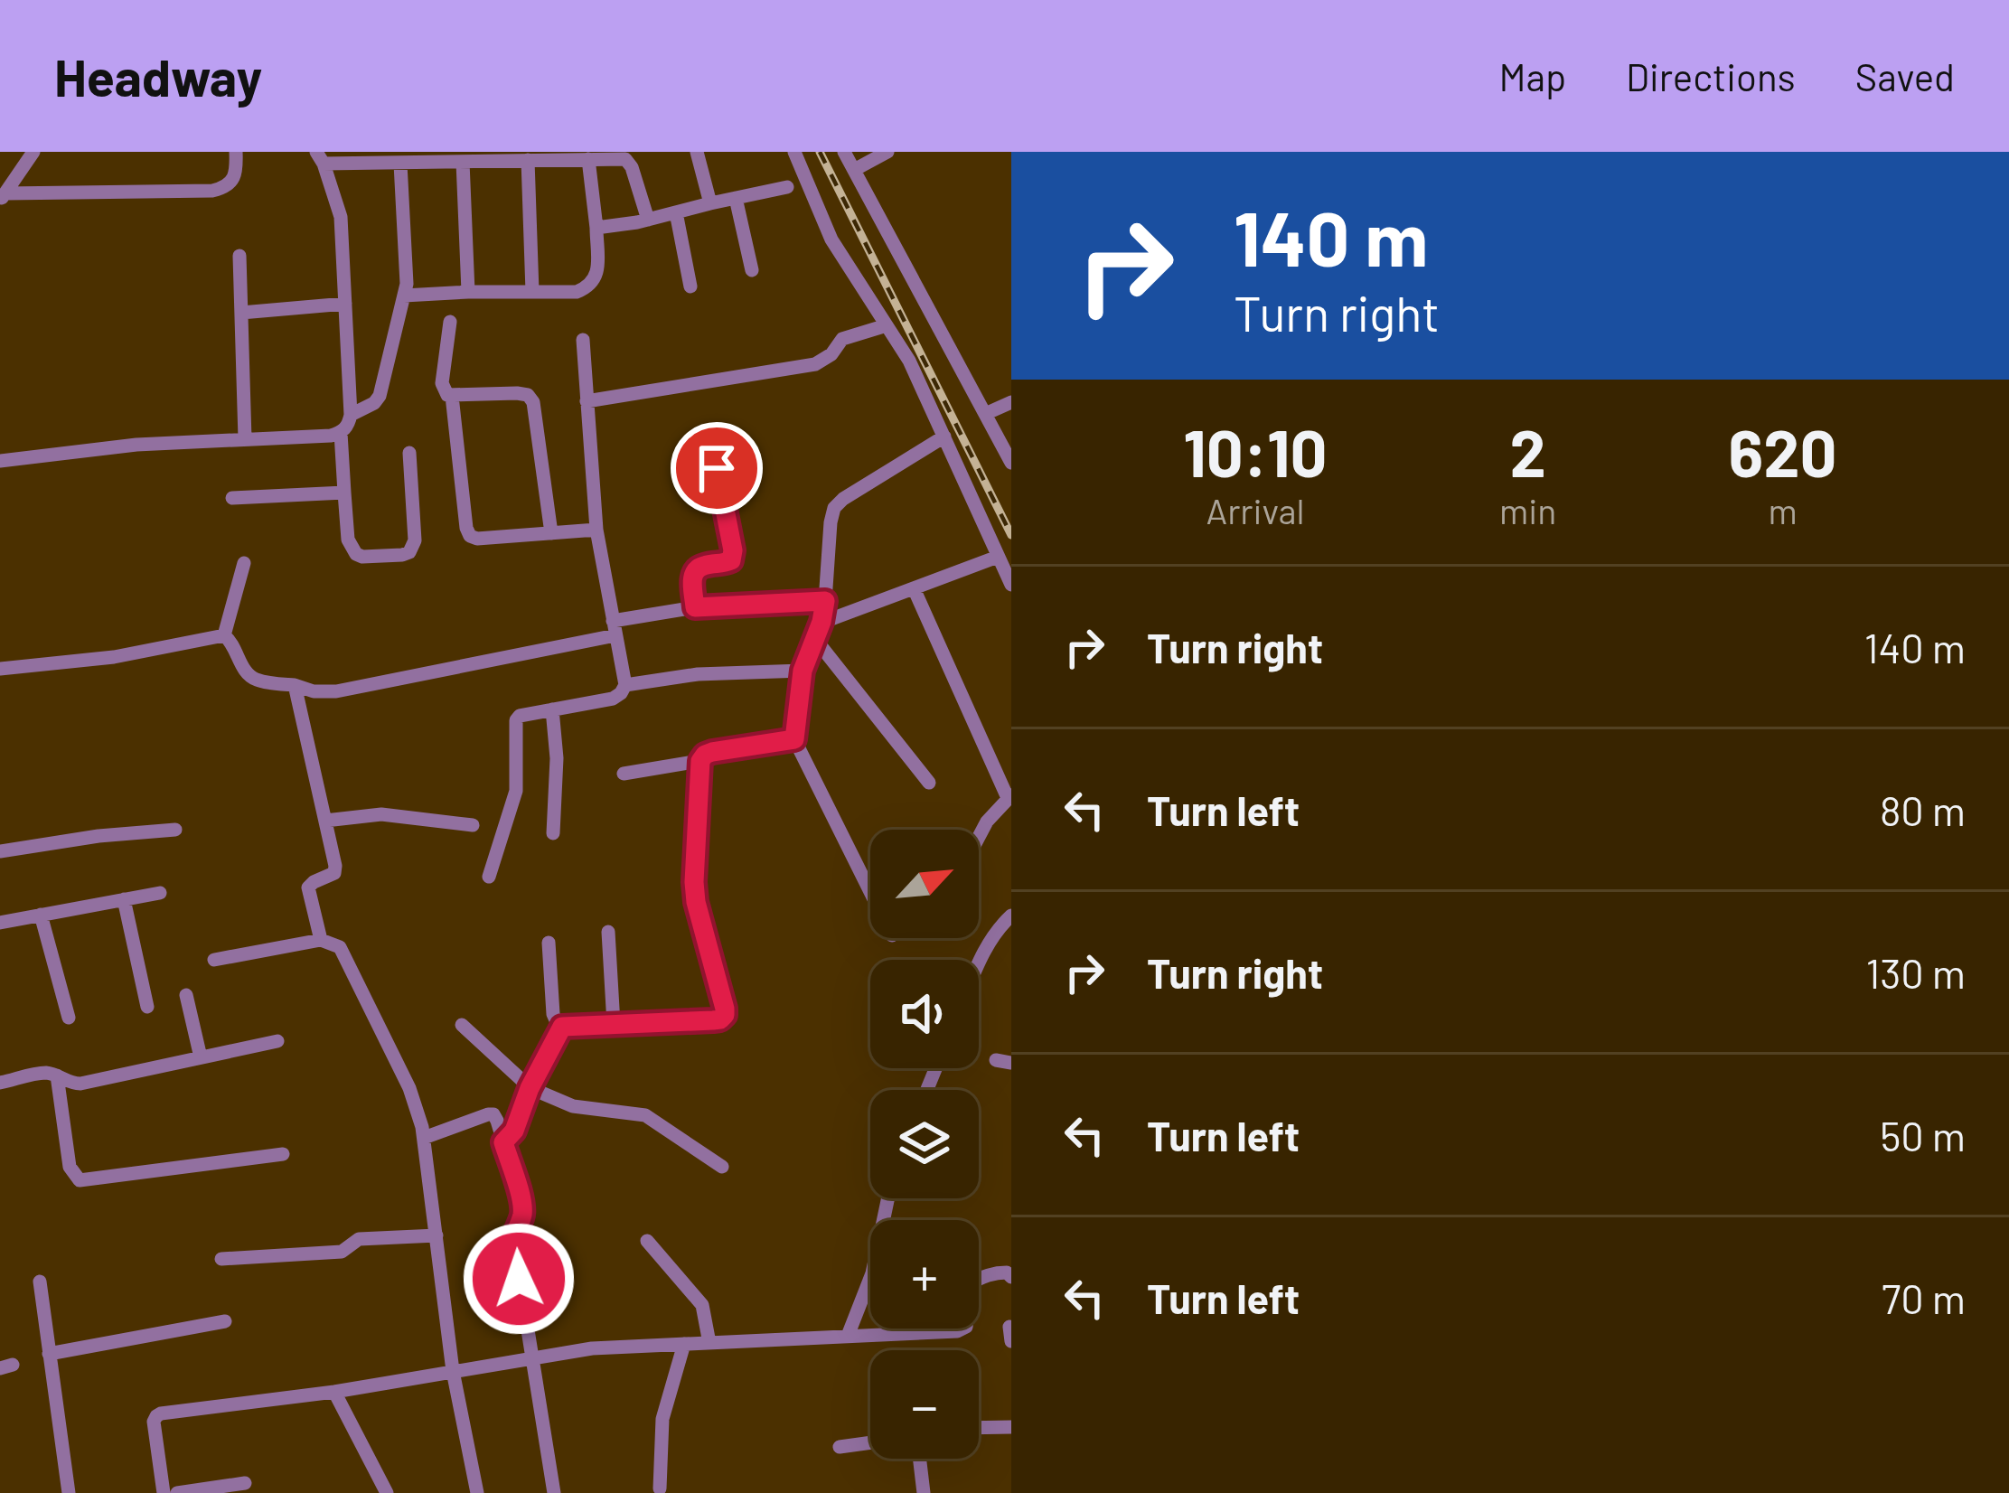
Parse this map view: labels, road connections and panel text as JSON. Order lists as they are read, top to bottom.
{
  "north": "top right",
  "page": {
    "header": "Headway",
    "nav": ["Map", "Directions", "Saved"],
    "turn": ["140 m", "Turn right"],
    "eta": [
      "10:10",
      "Arrival",
      "2",
      "min",
      "620",
      "m"
    ],
    "list": [
      {
        "name": "Turn right",
        "value": "140 m"
      },
      {
        "name": "Turn left",
        "value": "80 m"
      },
      {
        "name": "Turn right",
        "value": "130 m"
      },
      {
        "name": "Turn left",
        "value": "50 m"
      },
      {
        "name": "Turn left",
        "value": "70 m"
      }
    ],
    "map_buttons": ["+", "−"]
  }
}
